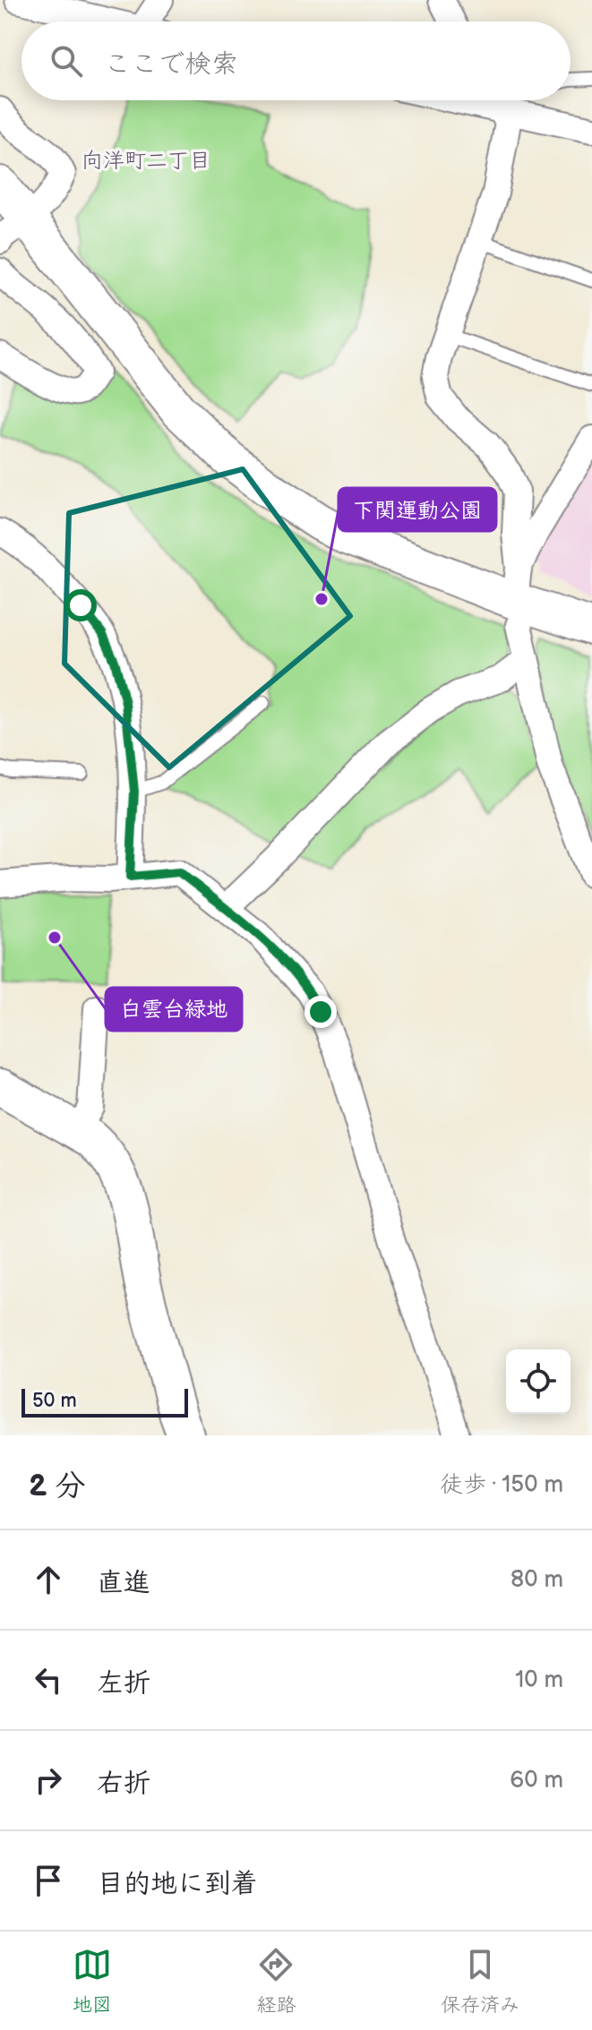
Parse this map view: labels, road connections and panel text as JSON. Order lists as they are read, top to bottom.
{
  "districts": ["向洋町二丁目"],
  "places": ["下関運動公園", "白雲台緑地"],
  "scale_bar": "50 m",
  "page": {
    "search": "ここで検索",
    "scale": "50 m",
    "heading": ["2 分", "徒歩 · 150 m"],
    "list": [
      ["直進", "80 m"],
      ["左折", "10 m"],
      ["右折", "60 m"],
      "目的地に到着"
    ],
    "nav": ["地図", "経路", "保存済み"]
  }
}
